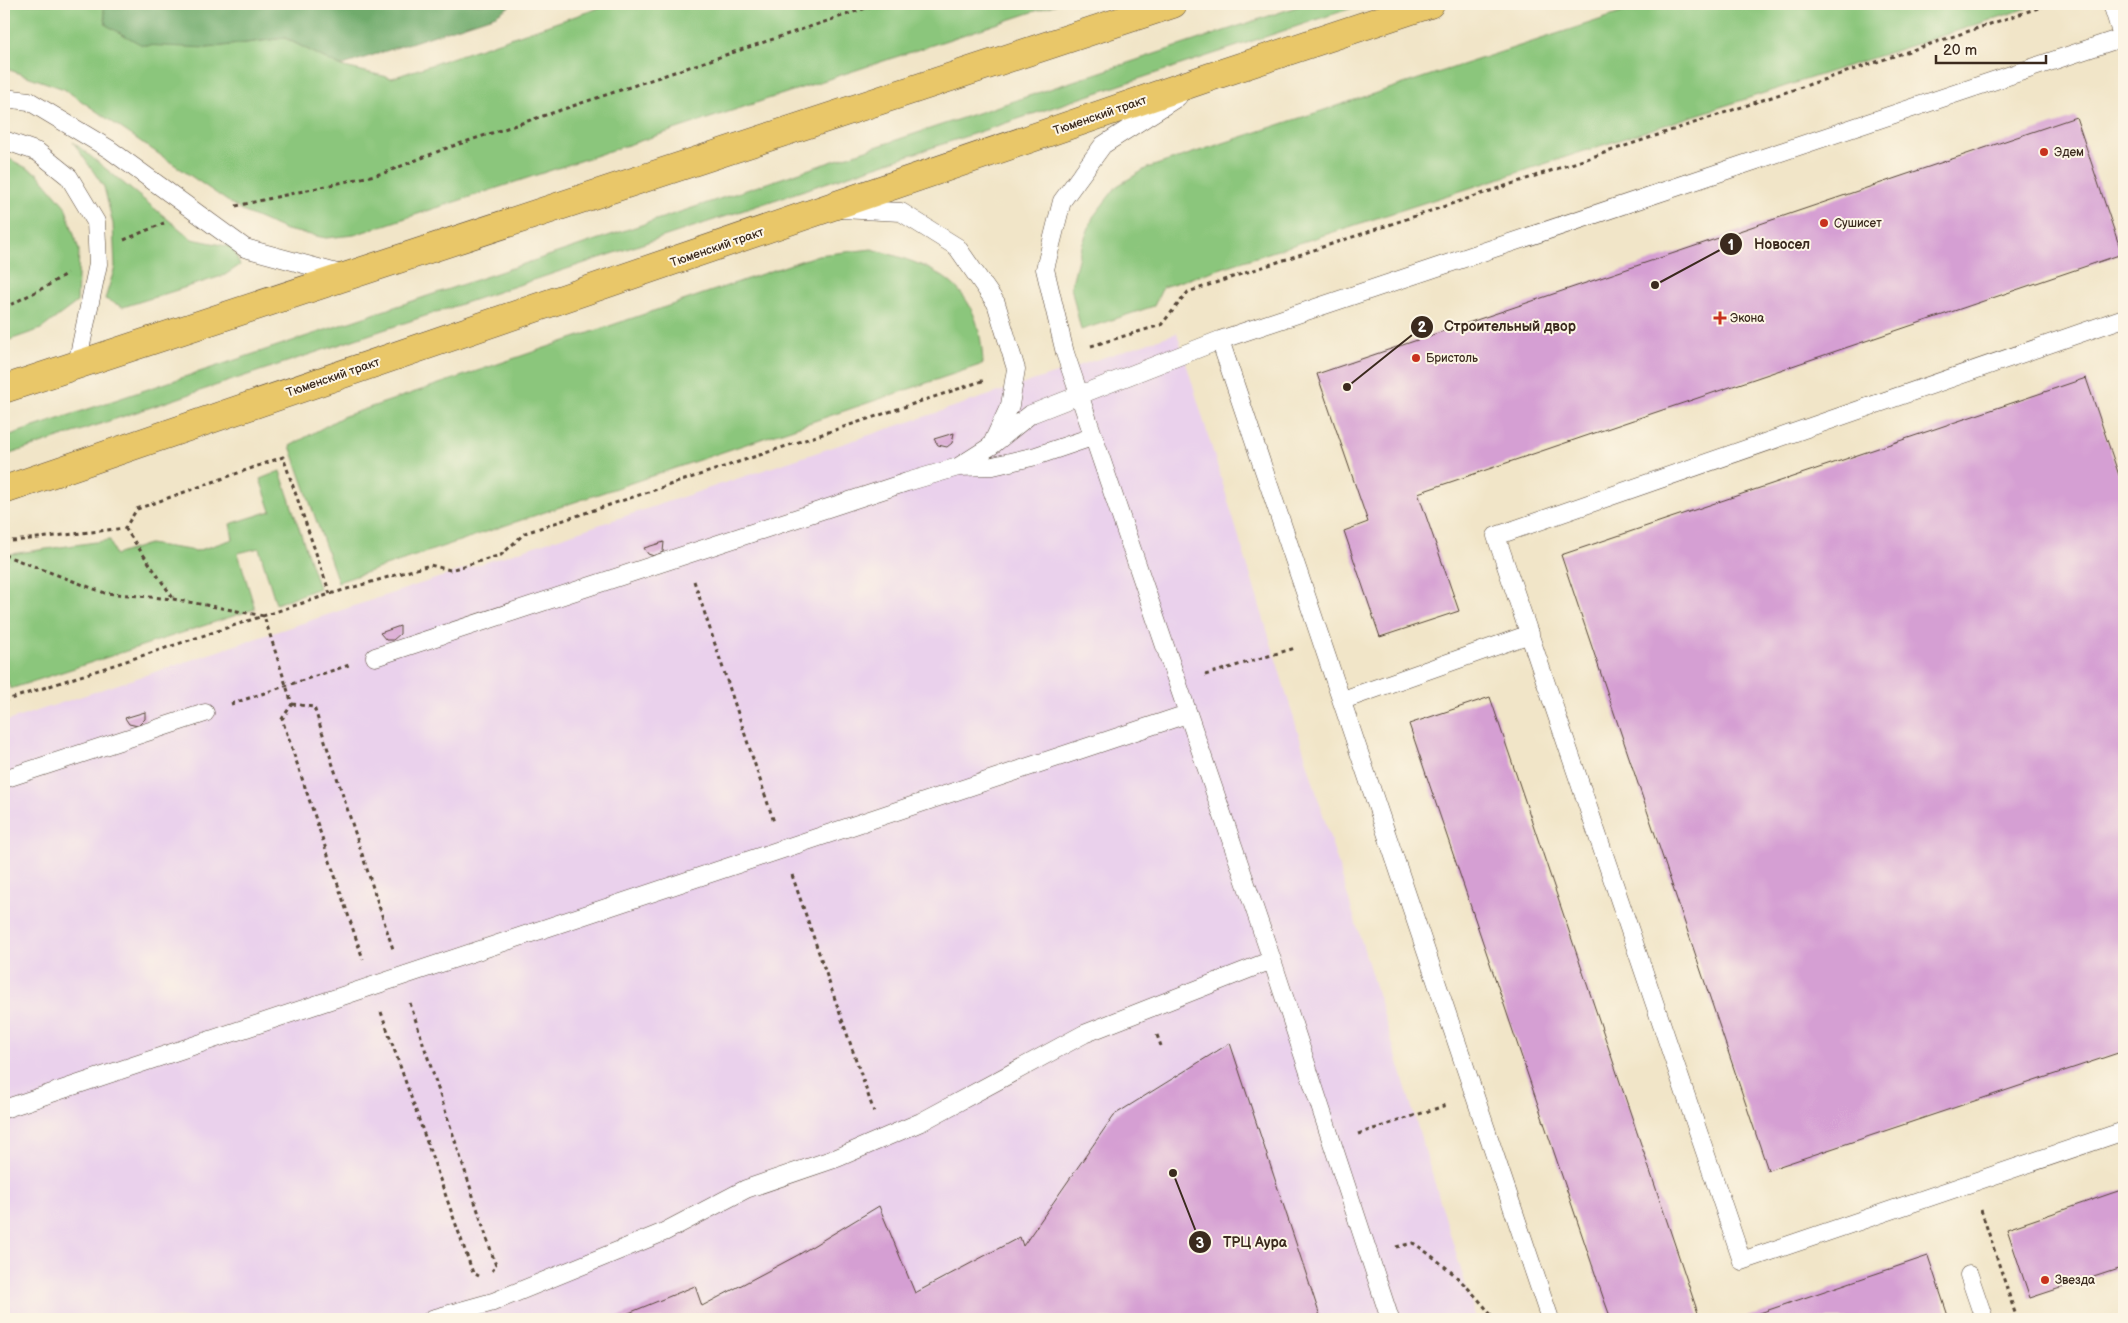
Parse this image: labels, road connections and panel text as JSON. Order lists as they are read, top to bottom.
{
  "streets": {
    "main road": ["Тюменский тракт"]
  },
  "places": {
    "other": [
      "Эдем",
      "Сушисет",
      "Новосел",
      "Бристоль",
      "Строительный двор",
      "ТРЦ Аура",
      "Звезда"
    ],
    "health": ["Экона"]
  },
  "scale_bar": "20 m"
}
